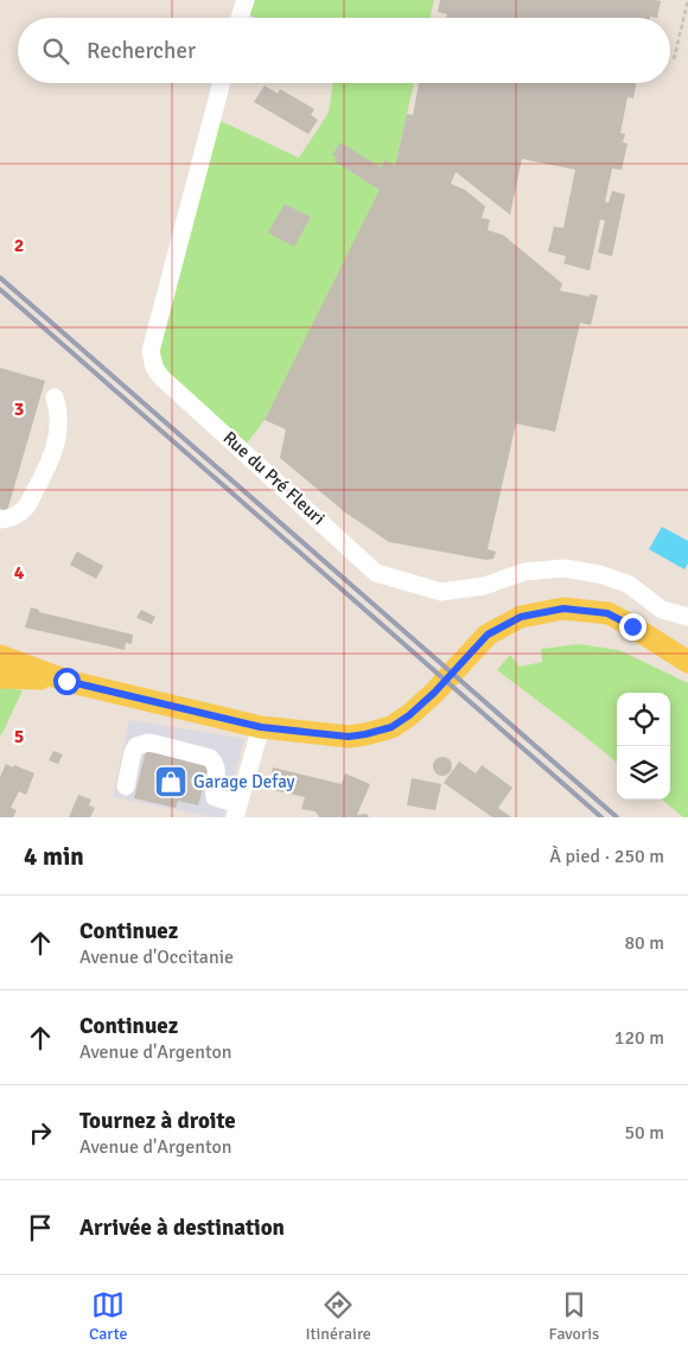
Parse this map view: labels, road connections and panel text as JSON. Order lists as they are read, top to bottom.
{
  "streets": {
    "street": ["Rue du Pré Fleuri"]
  },
  "places": {
    "shop": ["Garage Defay"]
  },
  "page": {
    "search": "Rechercher",
    "heading": ["4 min", "À pied · 250 m"],
    "list": [
      ["Continuez", "Avenue d'Occitanie", "80 m"],
      ["Continuez", "Avenue d'Argenton", "120 m"],
      ["Tournez à droite", "Avenue d'Argenton", "50 m"],
      "Arrivée à destination"
    ],
    "nav": ["Carte", "Itinéraire", "Favoris"]
  },
  "grid": {
    "rows": [
      "2",
      "3",
      "4",
      "5"
    ]
  }
}
